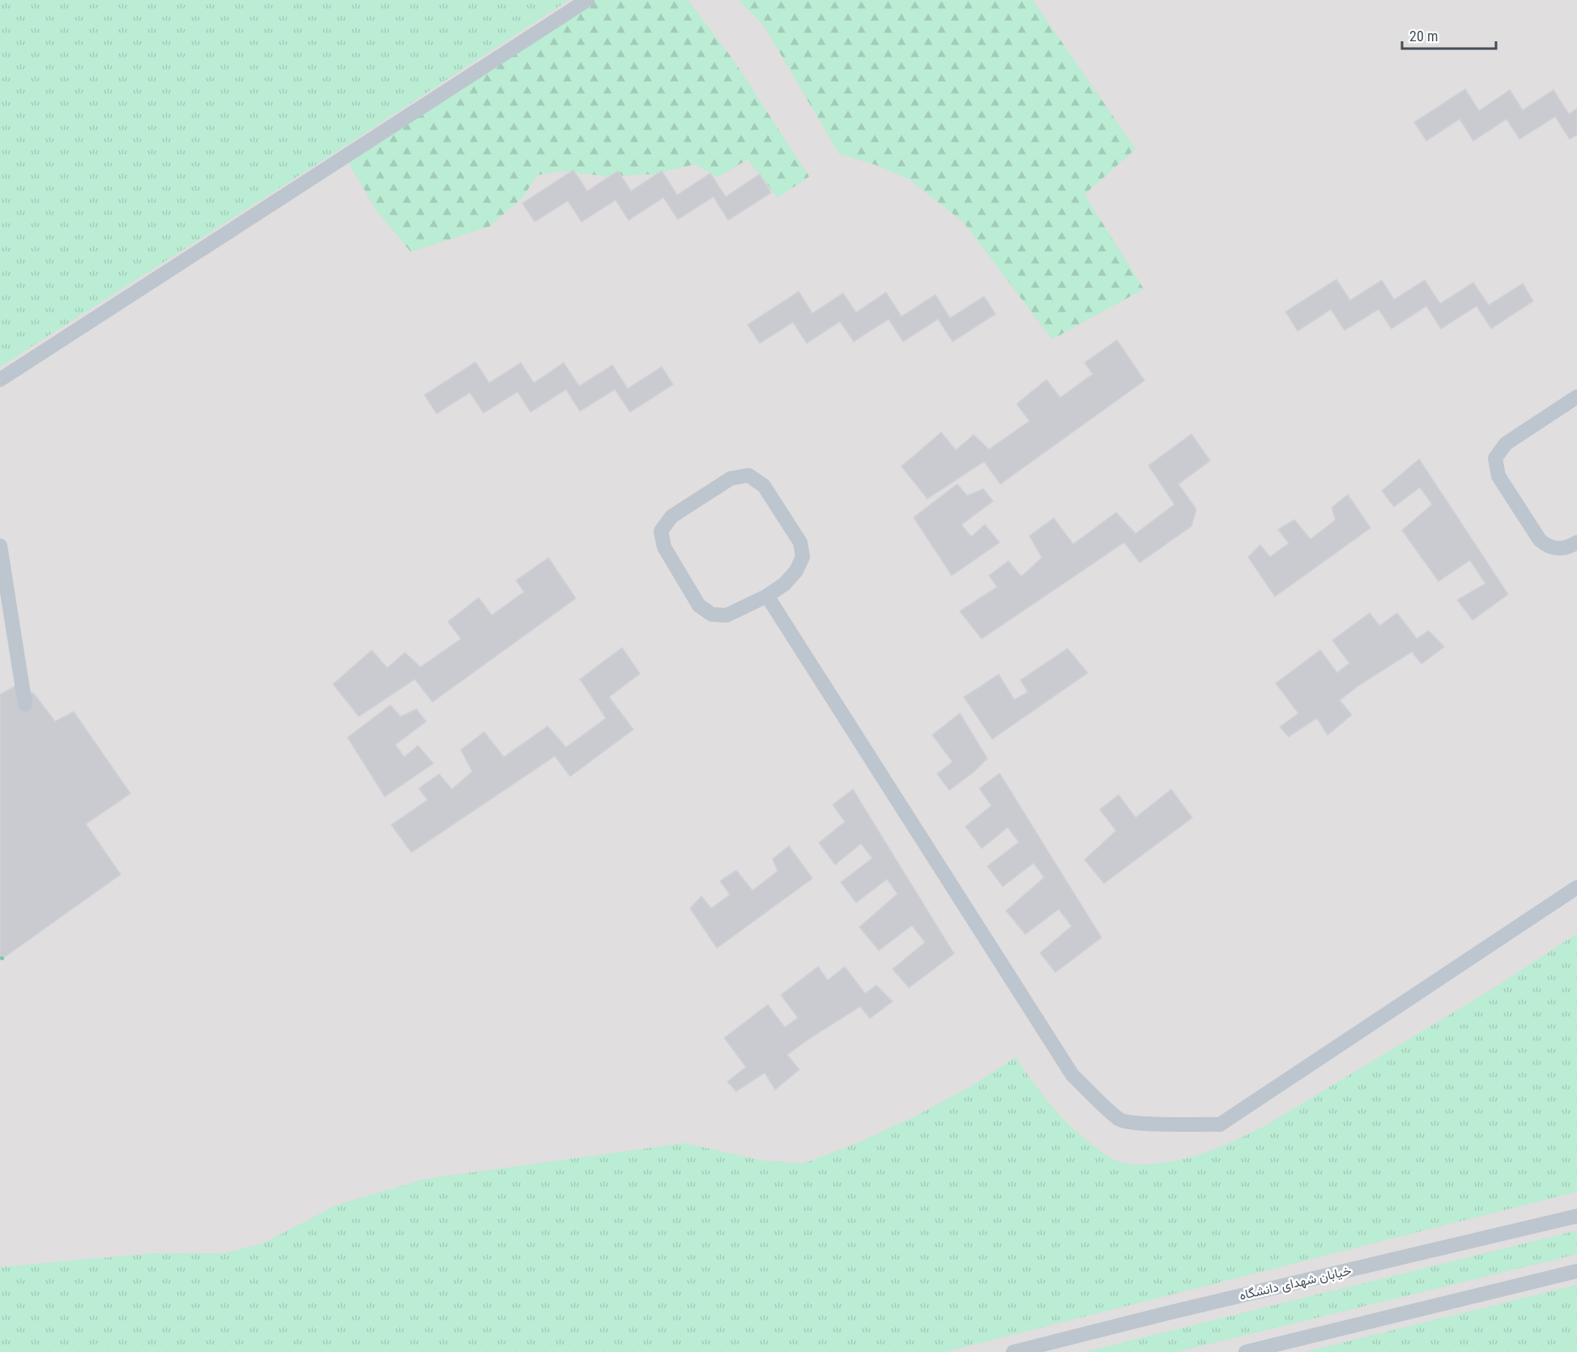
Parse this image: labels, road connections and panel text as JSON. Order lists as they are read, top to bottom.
{
  "streets": {
    "lane": ["خیابان شهدای دانشگاه"]
  },
  "scale_bar": "20 m"
}
